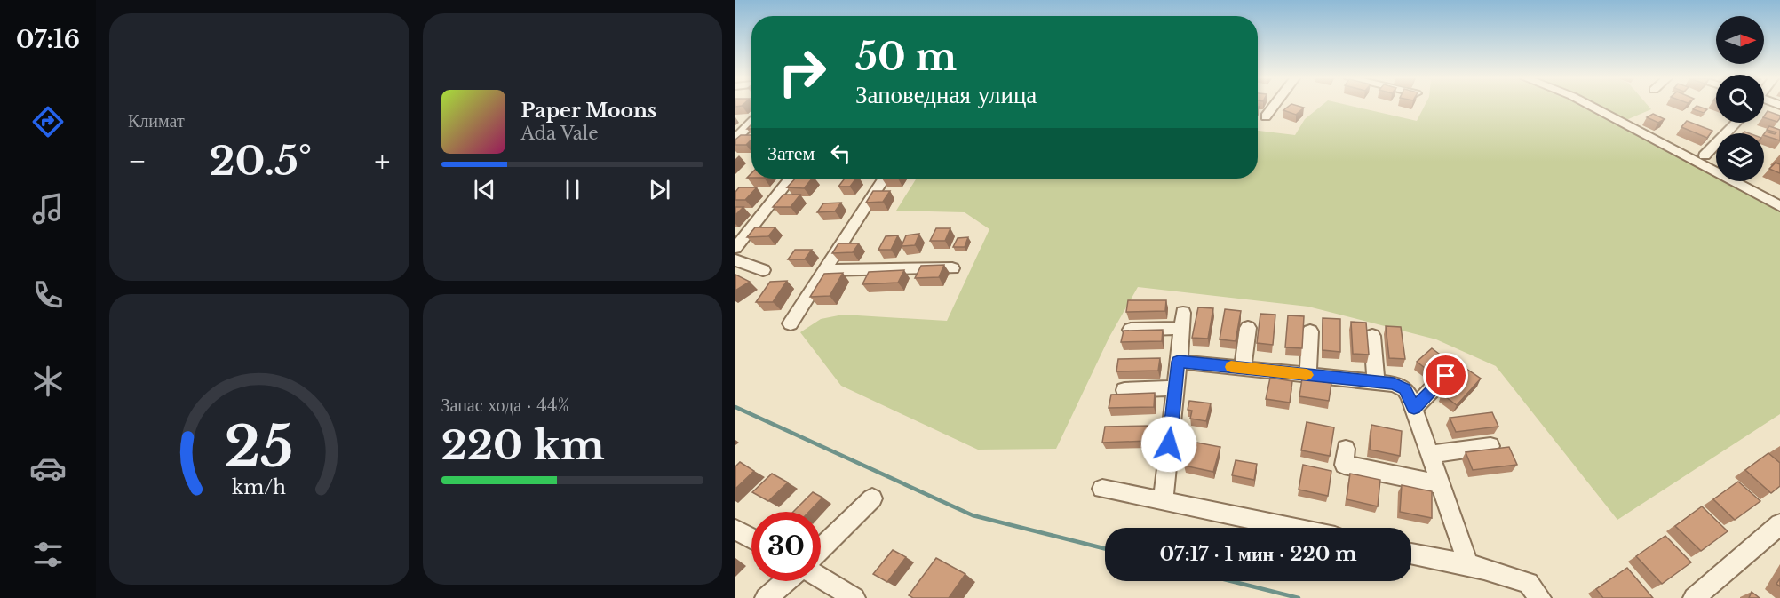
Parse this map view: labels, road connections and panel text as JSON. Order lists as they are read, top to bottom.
{
  "north": "right",
  "page": {
    "tabs": "07:16",
    "tile": [
      "Климат",
      ["Запас хода · 44%", "220 km"]
    ],
    "turn": ["50 m", "Заповедная улица"],
    "song": ["Paper Moons", "Ada Vale"],
    "then": "Затем",
    "heat": ["−", "20.5°", "+"],
    "limit": "30",
    "trip": "07:17 · 1 мин · 220 m",
    "gauge": ["25", "km/h"]
  }
}
